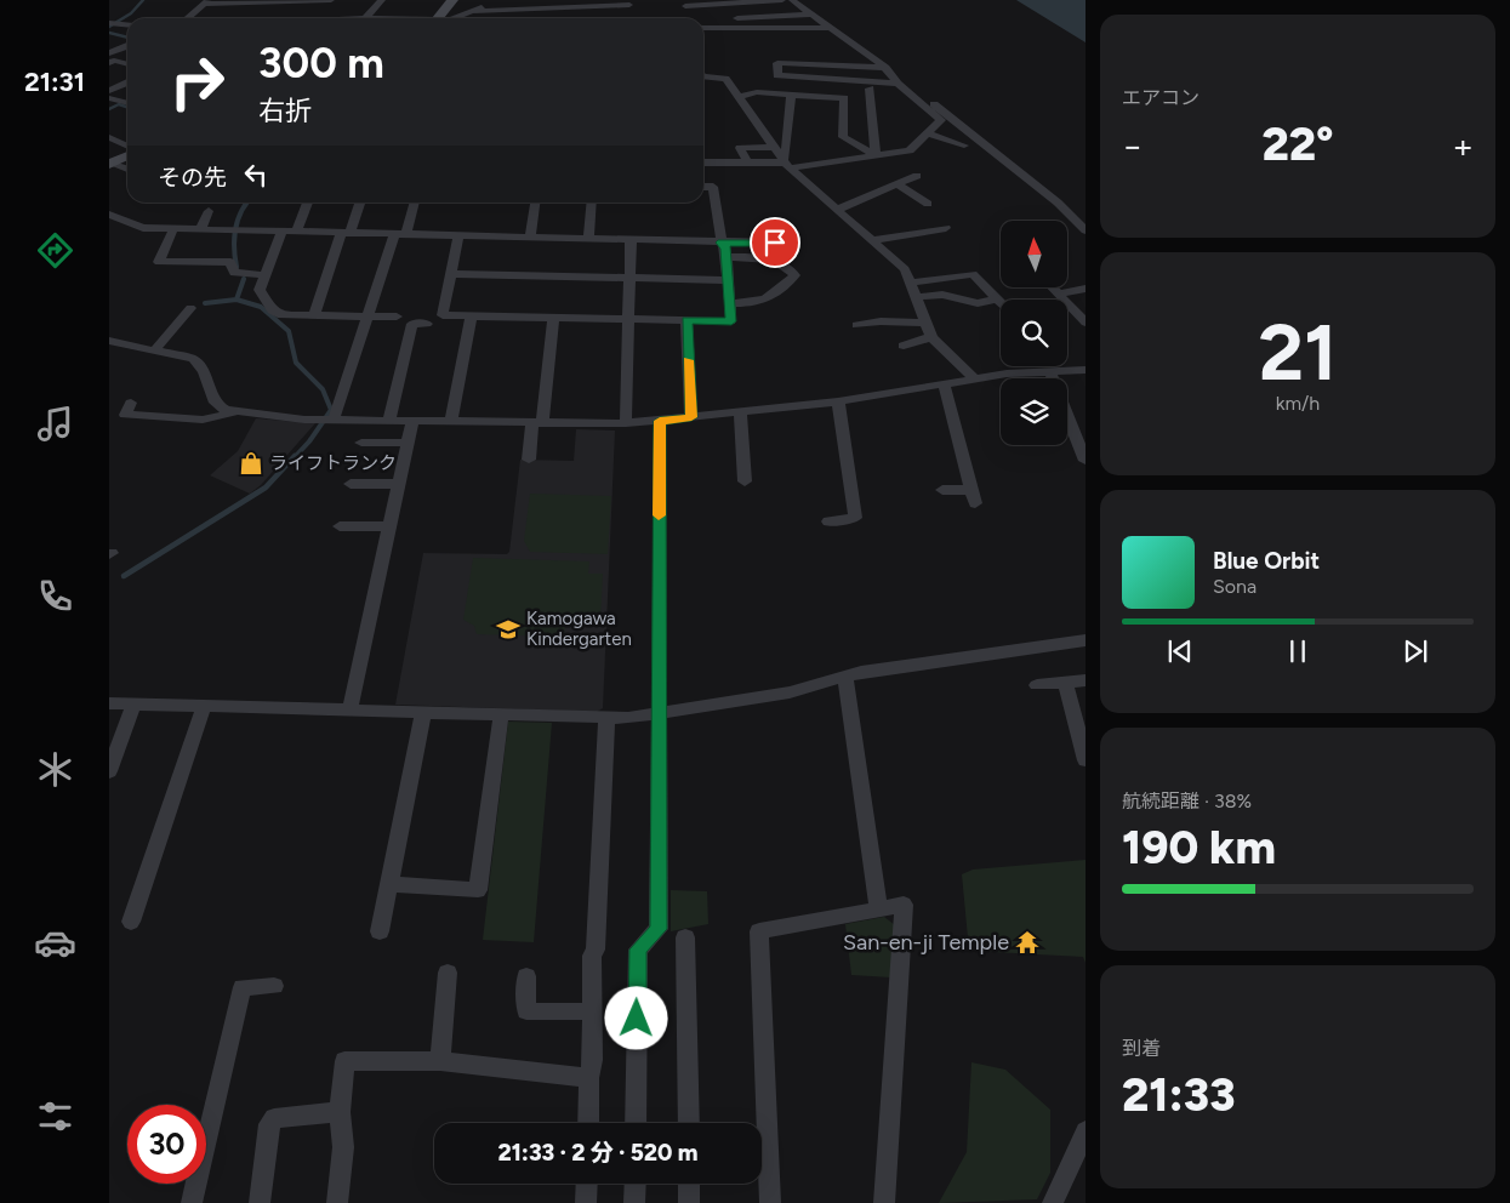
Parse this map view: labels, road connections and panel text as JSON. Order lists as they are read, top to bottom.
{
  "places": {
    "shop": ["ライフトランク"],
    "school or university": ["Kamogawa Kindergarten"],
    "temple": ["San-en-ji Temple"]
  },
  "north": "top",
  "page": {
    "tabs": "21:31",
    "tile": [
      "エアコン",
      ["21", "km/h"],
      ["航続距離 · 38%", "190 km"],
      ["到着", "21:33"]
    ],
    "turn": ["300 m", "右折"],
    "heat": ["−", "22°", "+"],
    "then": "その先",
    "song": ["Blue Orbit", "Sona"],
    "limit": "30",
    "trip": "21:33 · 2 分 · 520 m"
  }
}
